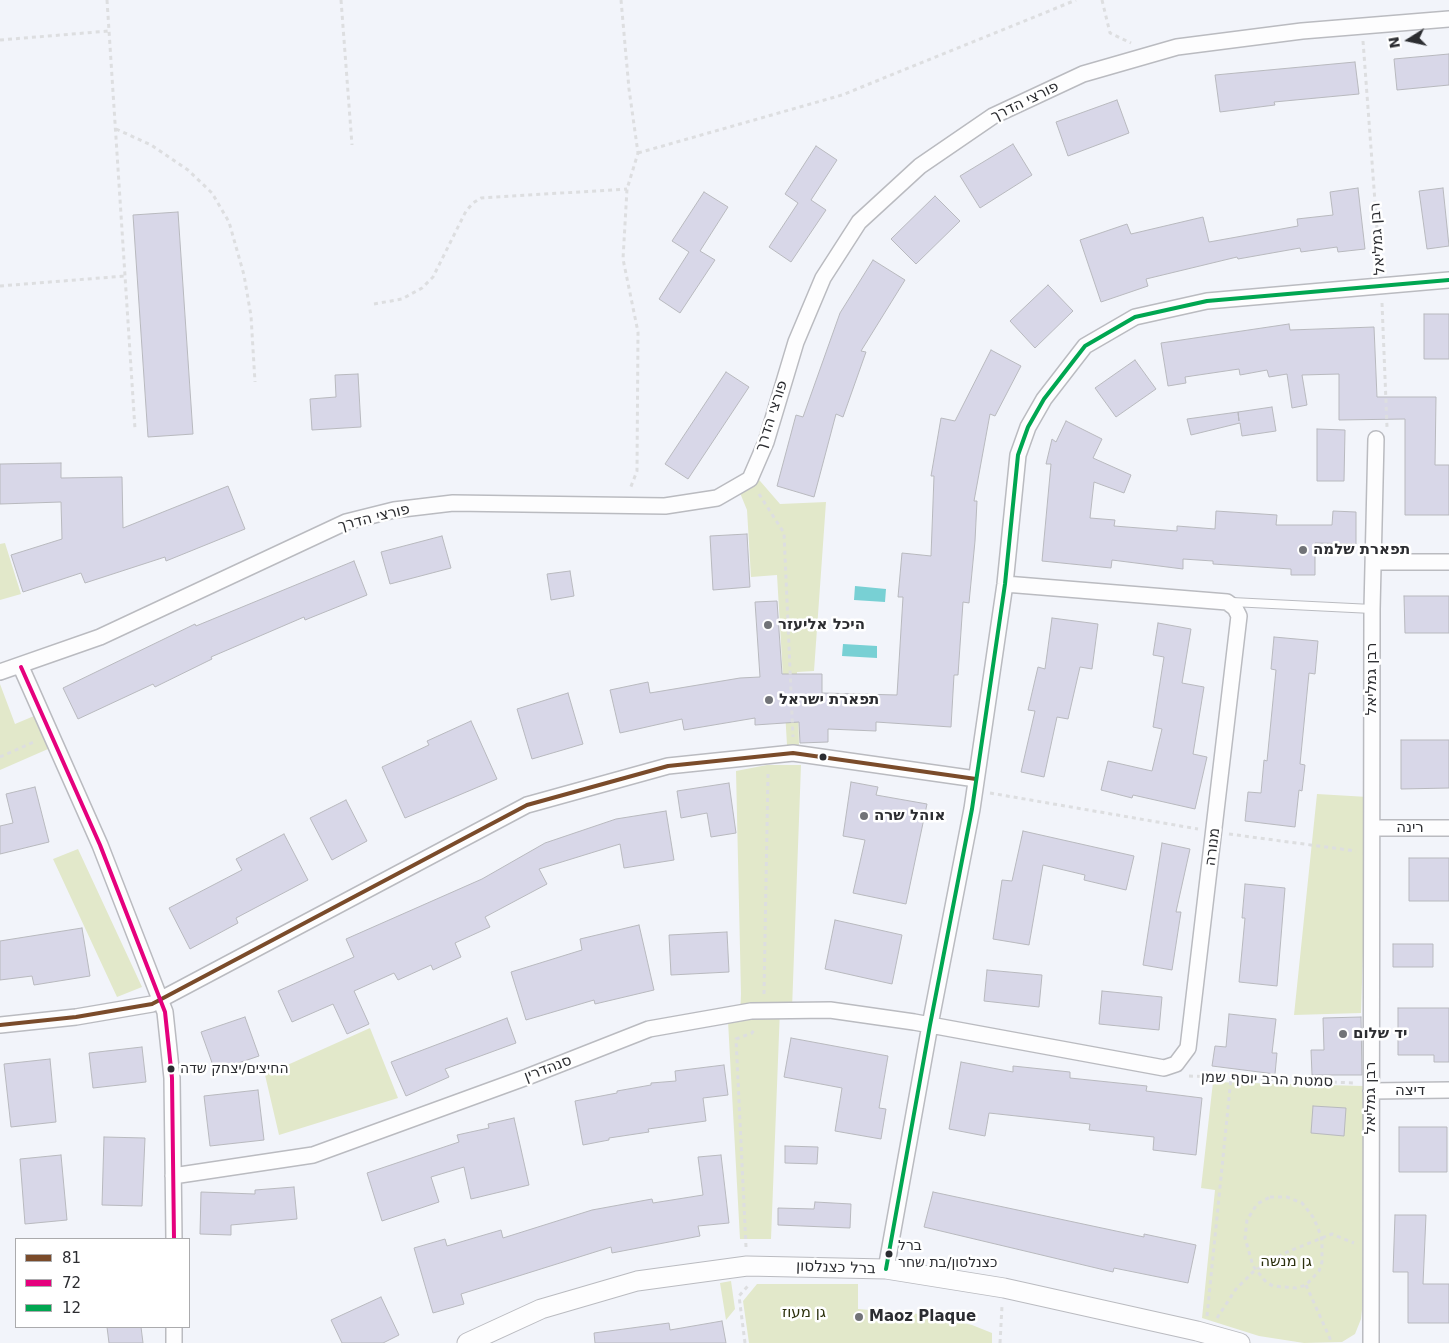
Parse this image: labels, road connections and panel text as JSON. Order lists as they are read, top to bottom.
{
  "streets": {
    "street": [
      "פורצי הדרך",
      "רבן גמליאל",
      "רינה",
      "מנורה",
      "סנהדרין",
      "דיצה",
      "ברל כצנלסון"
    ],
    "path": ["סמטת הרב יוסף שמן"]
  },
  "crossings": [
    ["פורצי הדרך", "רבן גמליאל"],
    ["רבן גמליאל", "רינה"],
    ["רבן גמליאל", "סמטת הרב יוסף שמן"],
    ["רבן גמליאל", "דיצה"],
    ["מנורה", "סמטת הרב יוסף שמן"],
    ["סמטת הרב יוסף שמן", "דיצה"]
  ],
  "parks": ["גן מנשה", "גן מעוז"],
  "places": [
    "תפארת שלמה",
    "היכל אליעזר",
    "תפארת ישראל",
    "אוהל שרה",
    "יד שלום",
    "החיצים/יצחק שדה",
    "ברל כצנלסון/בת שחר",
    "Maoz Plaque"
  ],
  "lines": ["transit line 12", "transit line 72", "transit line 81"],
  "legend": ["81", "72", "12"],
  "north": "left"
}
